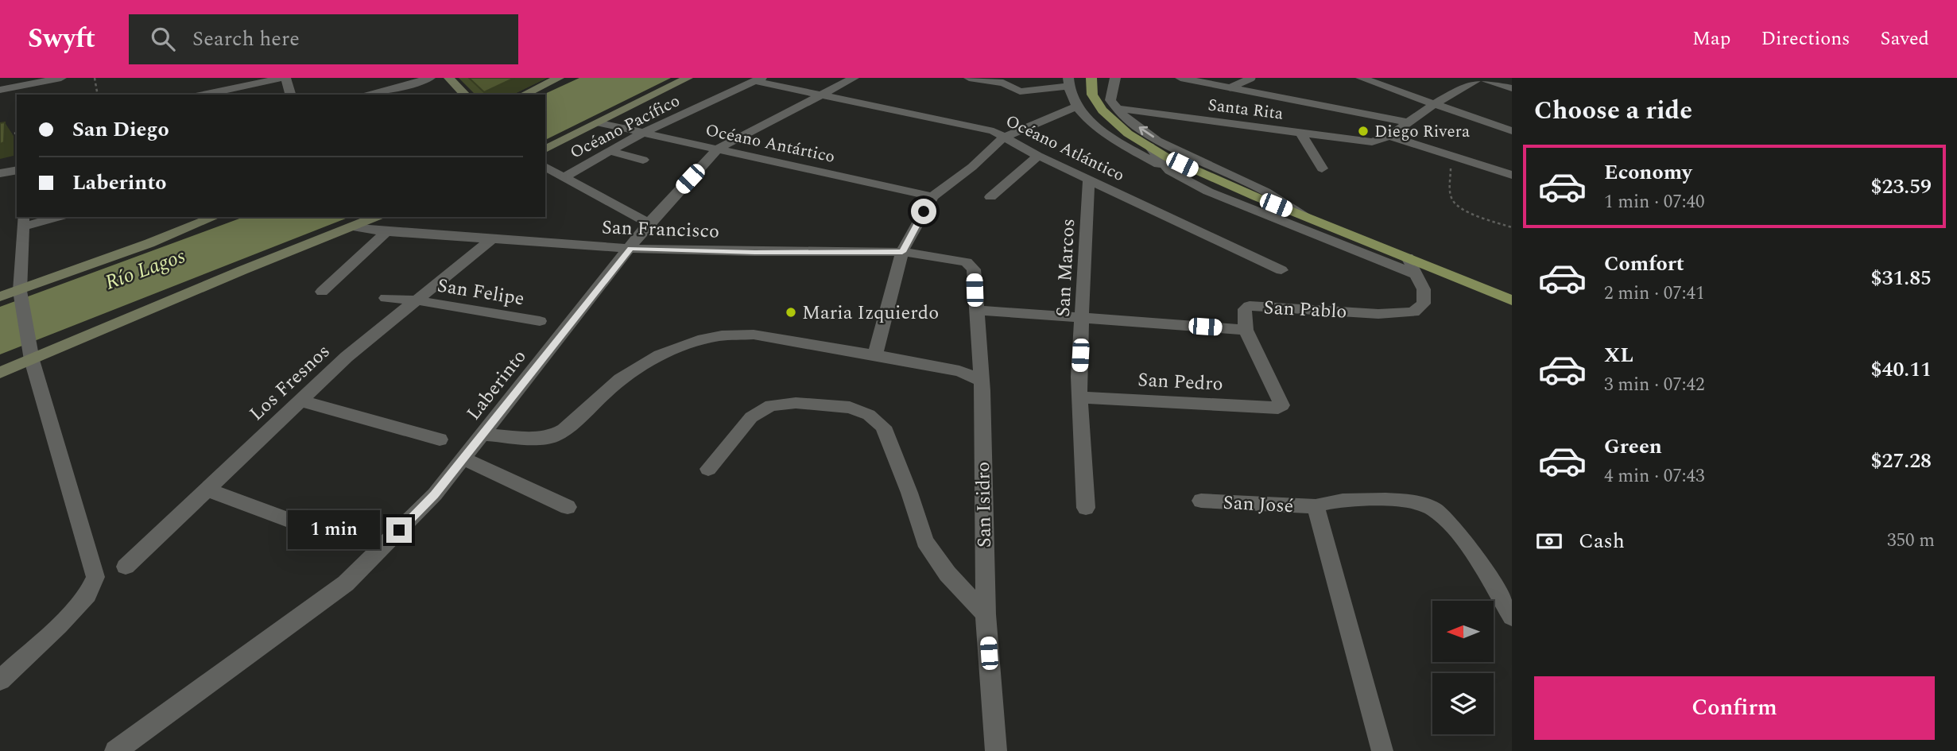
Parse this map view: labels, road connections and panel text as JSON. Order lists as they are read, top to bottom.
{
  "streets": {
    "street": [
      "Santa Rita",
      "Océano Pacífico",
      "Océano Antártico",
      "Océano Atlántico",
      "San Francisco",
      "San Marcos",
      "San Felipe",
      "San Pablo",
      "San Pedro",
      "Los Fresnos",
      "Laberinto",
      "San José",
      "San Isidro"
    ]
  },
  "crossings": [
    ["Océano Pacífico", "Océano Antártico"],
    ["Océano Pacífico", "Océano Atlántico"],
    ["Océano Antártico", "Laberinto"],
    ["Océano Atlántico", "San Marcos"],
    ["Océano Atlántico", "Laberinto"],
    ["San Francisco", "Los Fresnos"],
    ["San Francisco", "Laberinto"],
    ["San Francisco", "San Isidro"],
    ["San Marcos", "San Pedro"],
    ["San Felipe", "Los Fresnos"],
    ["San Pablo", "San Pedro"]
  ],
  "water": ["Río Lagos"],
  "places": ["Diego Rivera", "Maria Izquierdo"],
  "north": "left",
  "page": {
    "header": "Swyft",
    "search": "Search here",
    "nav": ["Map", "Directions", "Saved"],
    "heading": "Choose a ride",
    "banner": ["San Diego", "Laberinto"],
    "list": [
      {
        "name": "Economy",
        "note": "1 min · 07:40",
        "value": "$23.59"
      },
      {
        "name": "Comfort",
        "note": "2 min · 07:41",
        "value": "$31.85"
      },
      {
        "name": "XL",
        "note": "3 min · 07:42",
        "value": "$40.11"
      },
      {
        "name": "Green",
        "note": "4 min · 07:43",
        "value": "$27.28"
      }
    ],
    "bubble": "1 min",
    "pay": ["Cash", "350 m"],
    "buttons": "Confirm"
  }
}
